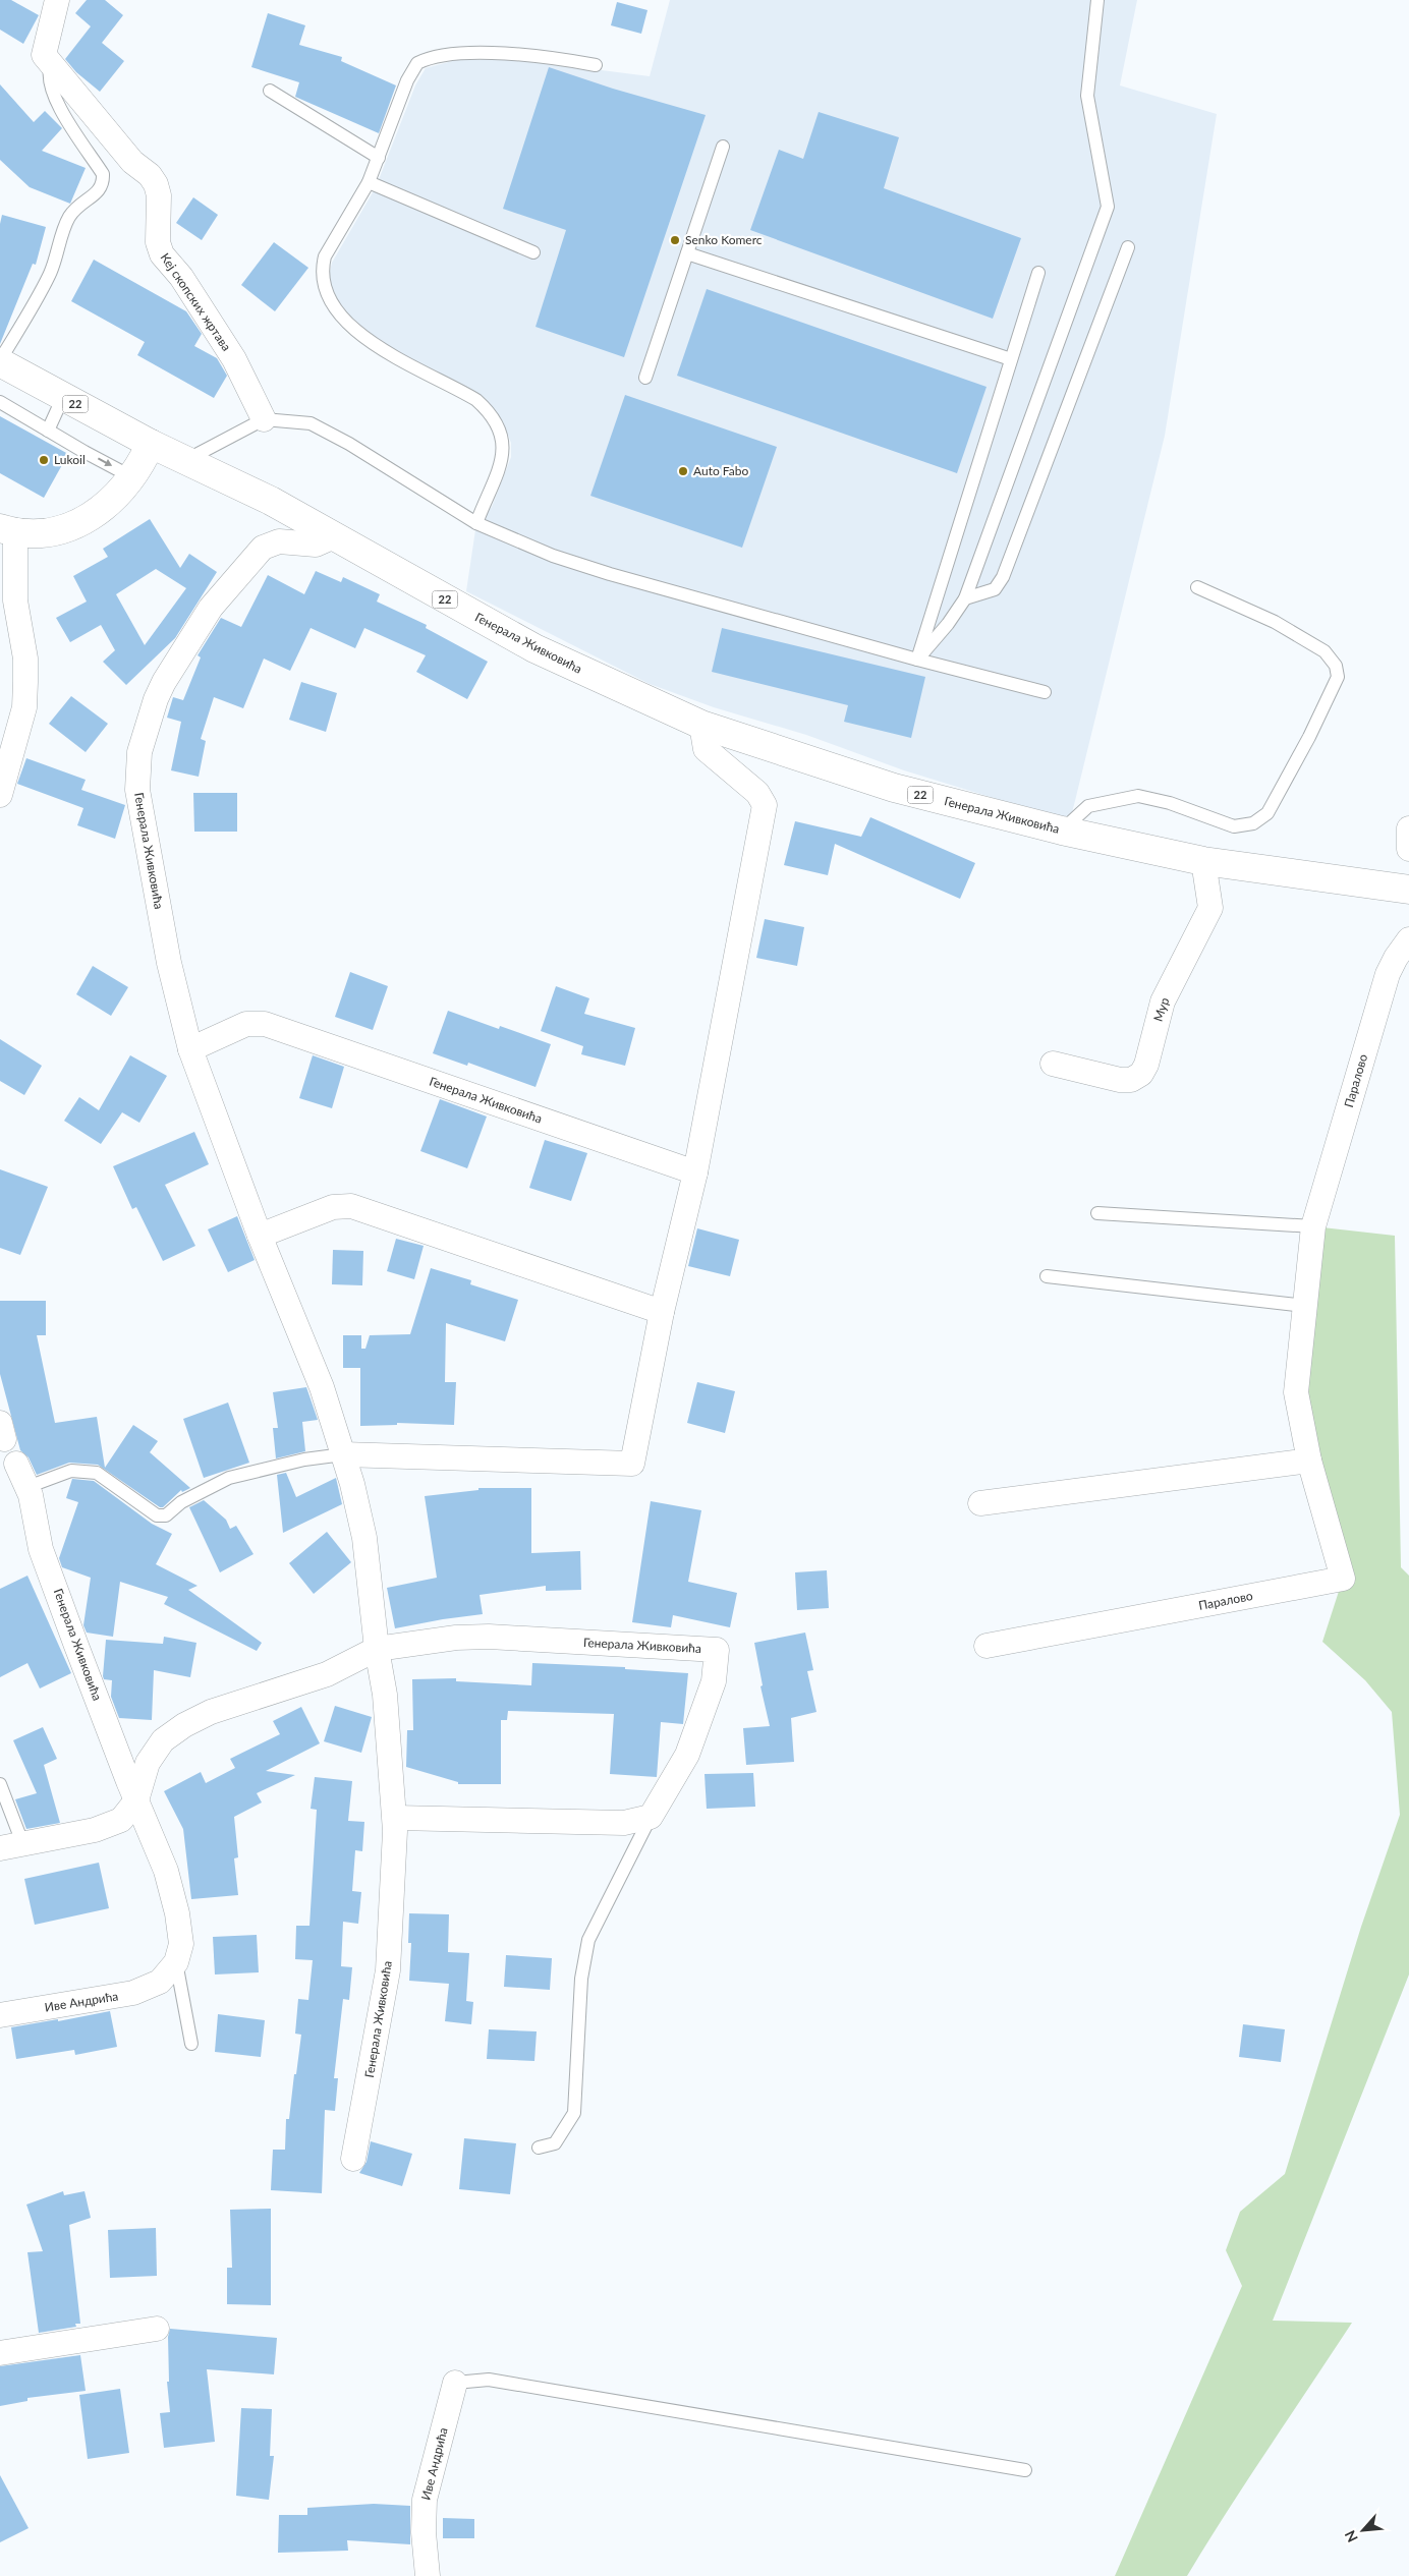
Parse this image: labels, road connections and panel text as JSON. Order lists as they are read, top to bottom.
{
  "streets": {
    "main road": ["Кеј скопских жртава", "22", "Генерала Живковића"],
    "street": ["Мур", "Паралово", "Иве Андрића"]
  },
  "crossings": [
    ["Кеј скопских жртава", "Генерала Живковића"],
    ["22", "Генерала Живковића"],
    ["22", "Мур"],
    ["Генерала Живковића", "Мур"],
    ["Генерала Живковића", "Иве Андрића"]
  ],
  "places": ["Senko Komerc", "Lukoil", "Auto Fabo"],
  "north": "bottom left"
}
